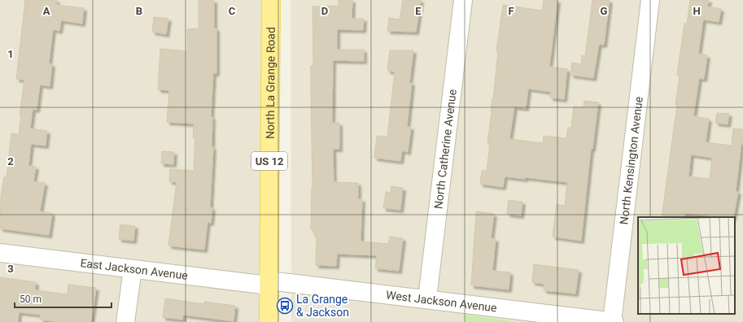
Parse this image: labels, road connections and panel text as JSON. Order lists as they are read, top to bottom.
{
  "streets": {
    "main road": ["North La Grange Road", "US 12"],
    "street": [
      "North Catherine Avenue",
      "North Kensington Avenue",
      "East Jackson Avenue",
      "West Jackson Avenue"
    ]
  },
  "crossings": [
    ["North La Grange Road", "East Jackson Avenue"],
    ["North La Grange Road", "West Jackson Avenue"],
    ["North Catherine Avenue", "West Jackson Avenue"],
    ["North Kensington Avenue", "West Jackson Avenue"],
    ["East Jackson Avenue", "West Jackson Avenue"]
  ],
  "places": {
    "bus stop": ["La Grange & Jackson"]
  },
  "scale_bar": "50 m",
  "grid": {
    "columns": [
      "A",
      "B",
      "C",
      "D",
      "E",
      "F",
      "G",
      "H"
    ],
    "rows": ["1", "2", "3"]
  }
}
